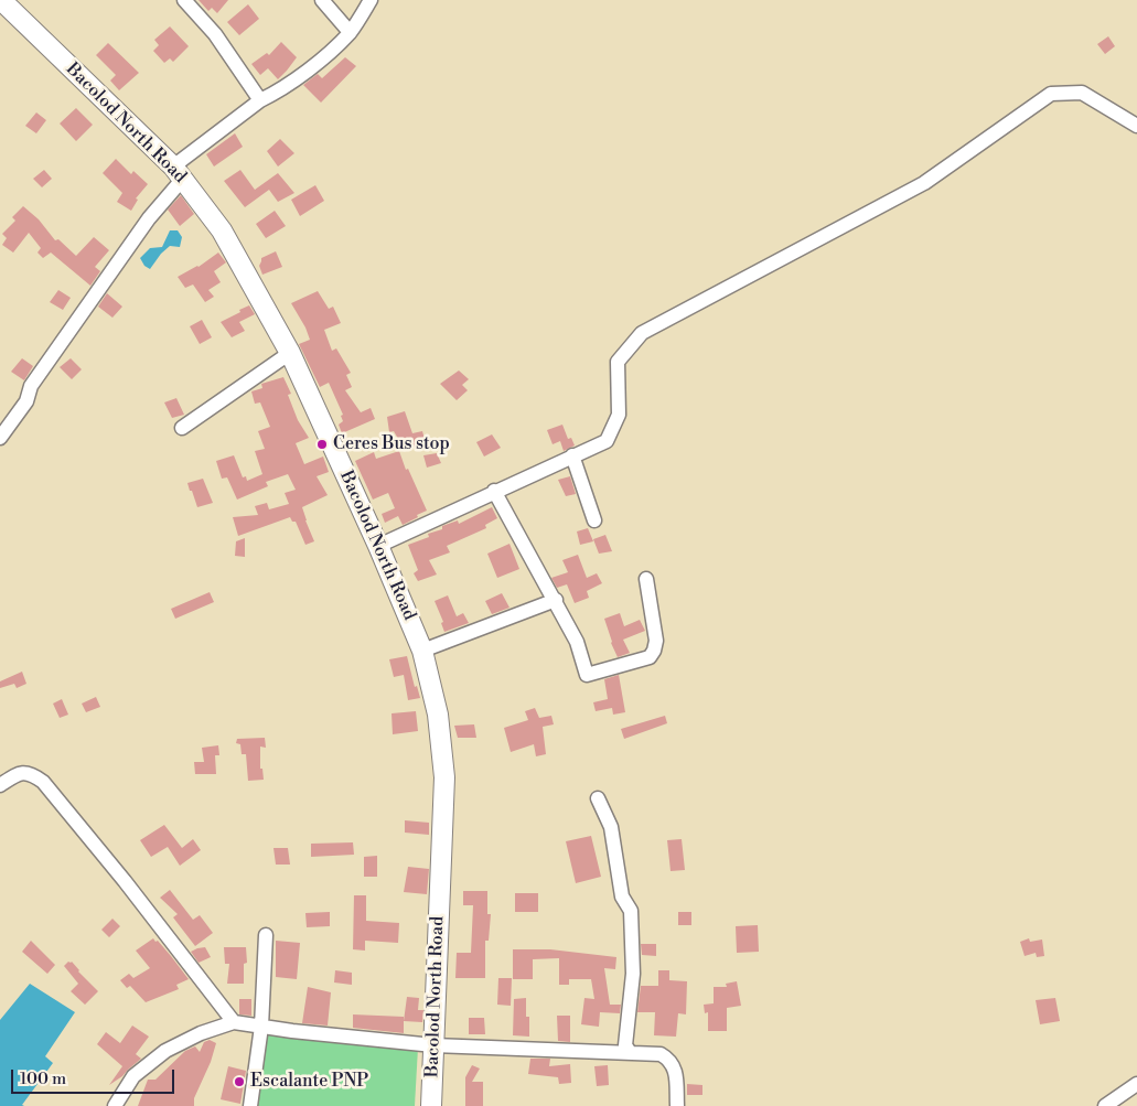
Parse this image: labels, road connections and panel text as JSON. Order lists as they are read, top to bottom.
{
  "streets": {
    "highway": ["Bacolod North Road"]
  },
  "places": ["Ceres Bus stop", "Escalante PNP"],
  "scale_bar": "100 m"
}
